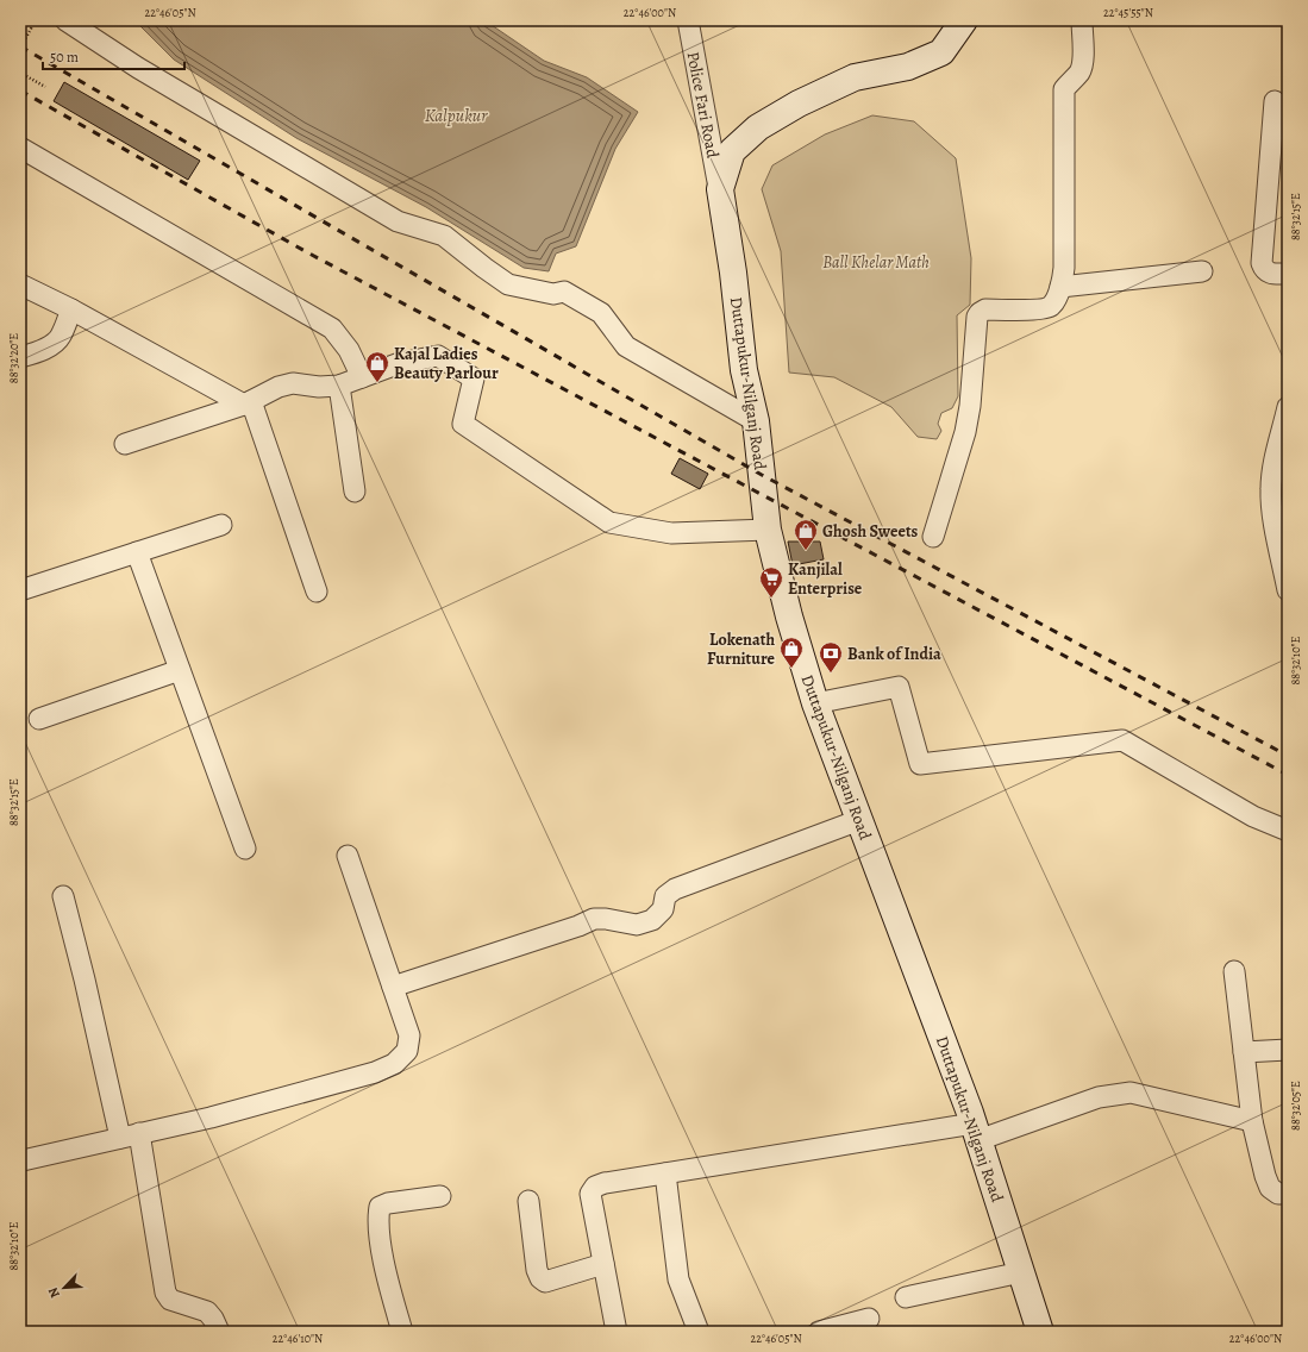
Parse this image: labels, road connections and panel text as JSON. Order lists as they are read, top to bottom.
{
  "streets": {
    "main road": ["Duttapukur-Nilganj Road"],
    "street": ["Police Fari Road"]
  },
  "crossings": [
    ["Police Fari Road", "Duttapukur-Nilganj Road"]
  ],
  "water": ["Kalpukur"],
  "parks": ["Ball Khelar Math"],
  "places": {
    "shop": ["Kajal Ladies Beauty Parlour", "Ghosh Sweets", "Lokenath Furniture"],
    "supermarket": ["Kanjilal Enterprise"],
    "bank": ["Bank of India"]
  },
  "scale_bar": "50 m",
  "north": "bottom left",
  "coordinates": [
    "22°46'05\"N",
    "22°46'00\"N",
    "22°45'55\"N",
    "88°32'15\"E",
    "88°32'20\"E",
    "88°32'10\"E",
    "88°32'05\"E",
    "22°46'10\"N"
  ]
}
